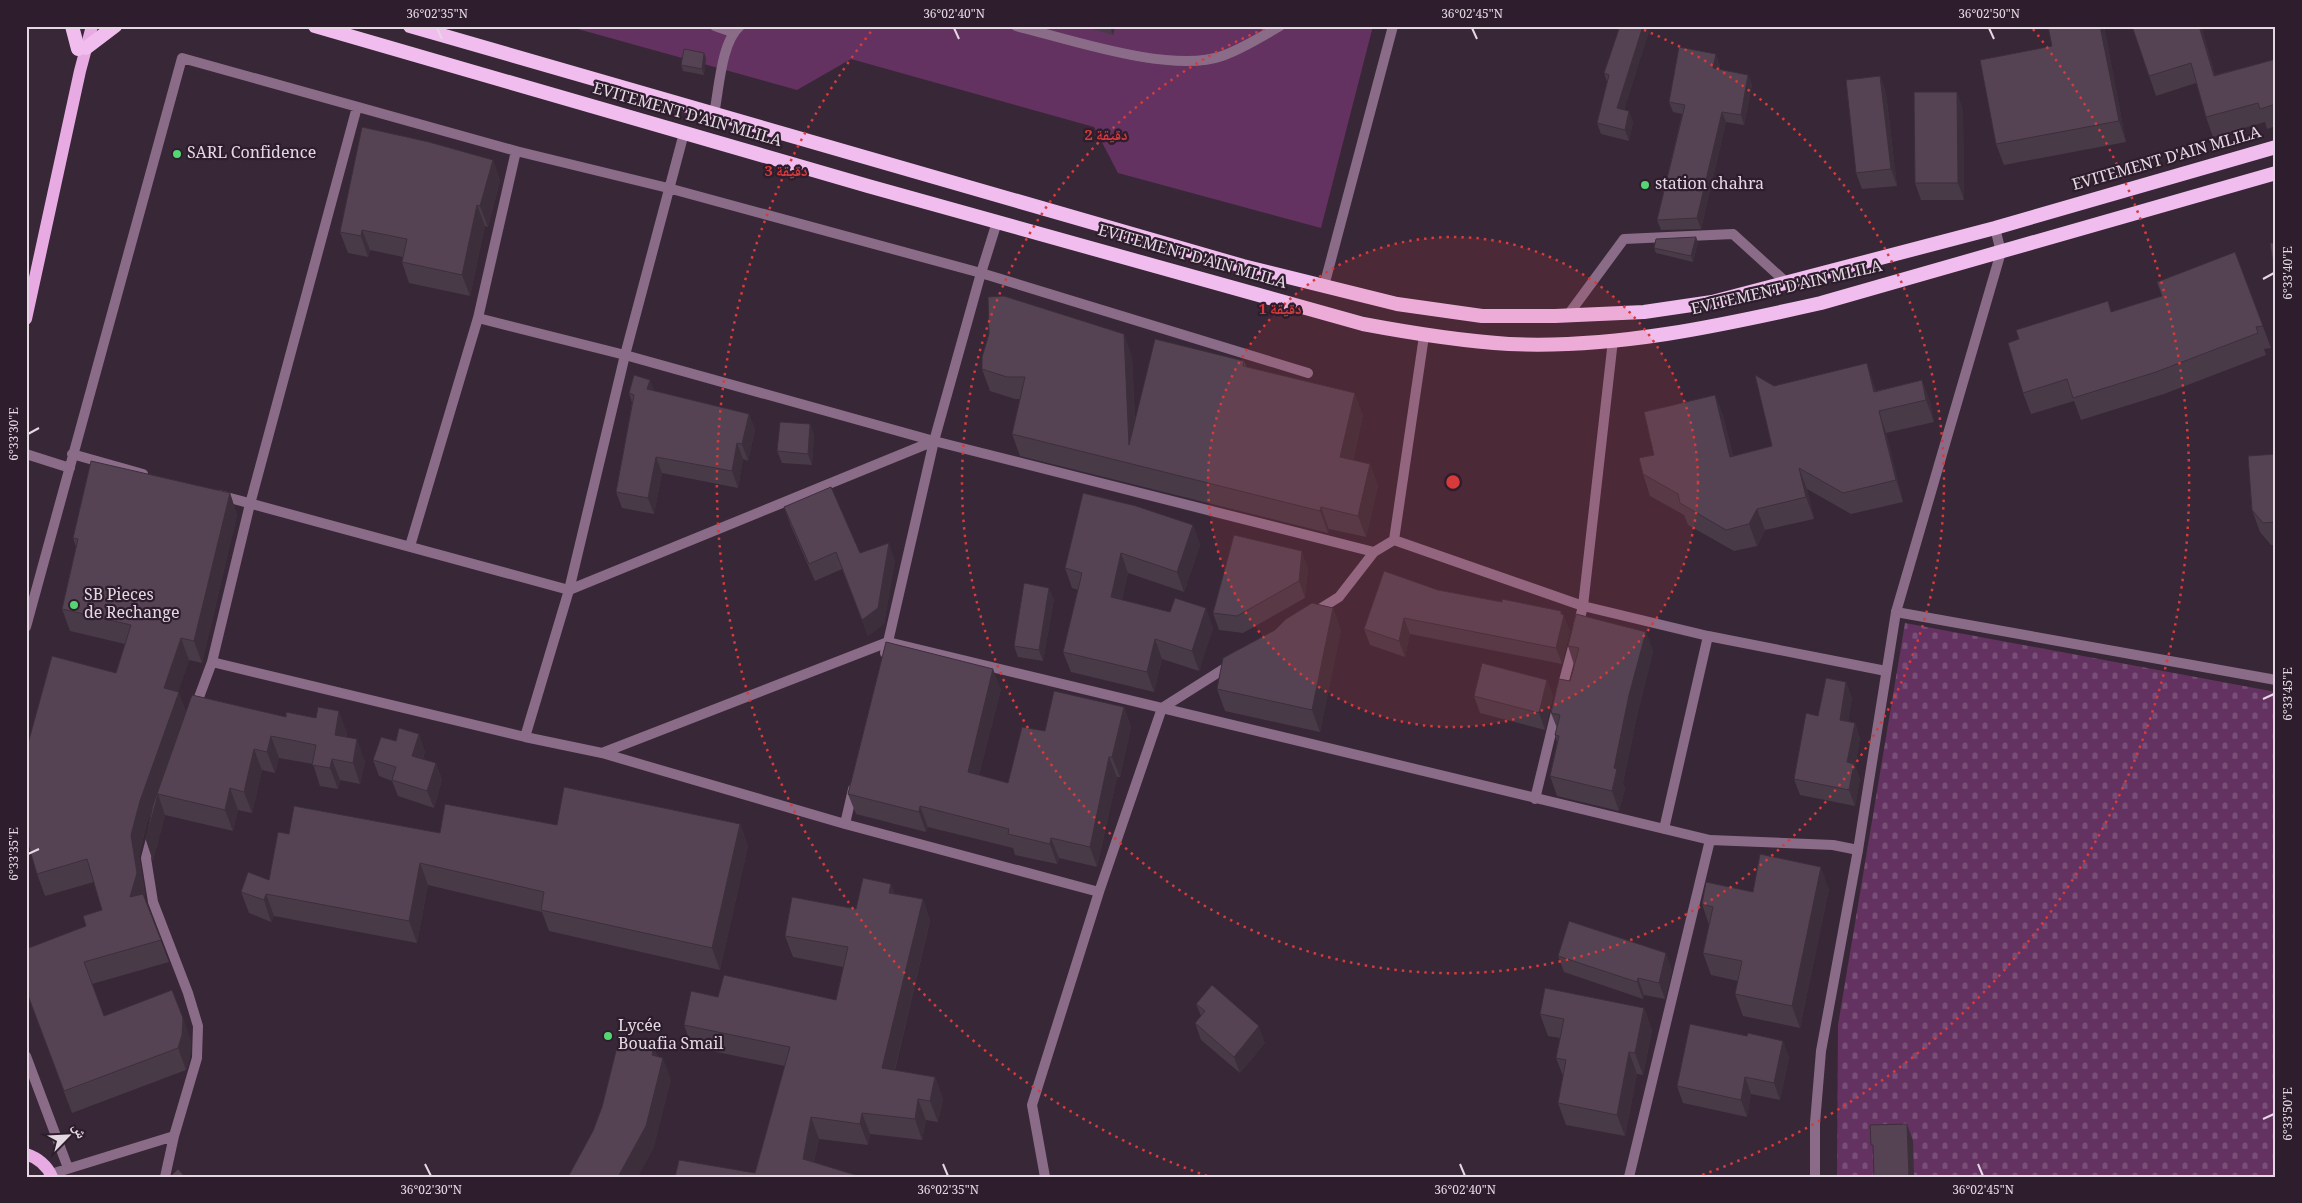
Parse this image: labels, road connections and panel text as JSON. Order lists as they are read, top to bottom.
{
  "streets": {
    "highway": ["EVITEMENT D'AIN MLILA"]
  },
  "places": [
    "SARL Confidence",
    "station chahra",
    "SB Pieces de Rechange",
    "Lycée Bouafia Smail"
  ],
  "north": "top right",
  "coordinates": [
    "36°02'35\"N",
    "36°02'40\"N",
    "36°02'45\"N",
    "36°02'50\"N",
    "6°33'40\"E",
    "6°33'30\"E",
    "6°33'45\"E",
    "6°33'35\"E",
    "6°33'50\"E",
    "36°02'30\"N"
  ],
  "rings": ["2 دقيقة", "3 دقيقة", "1 دقيقة"]
}
